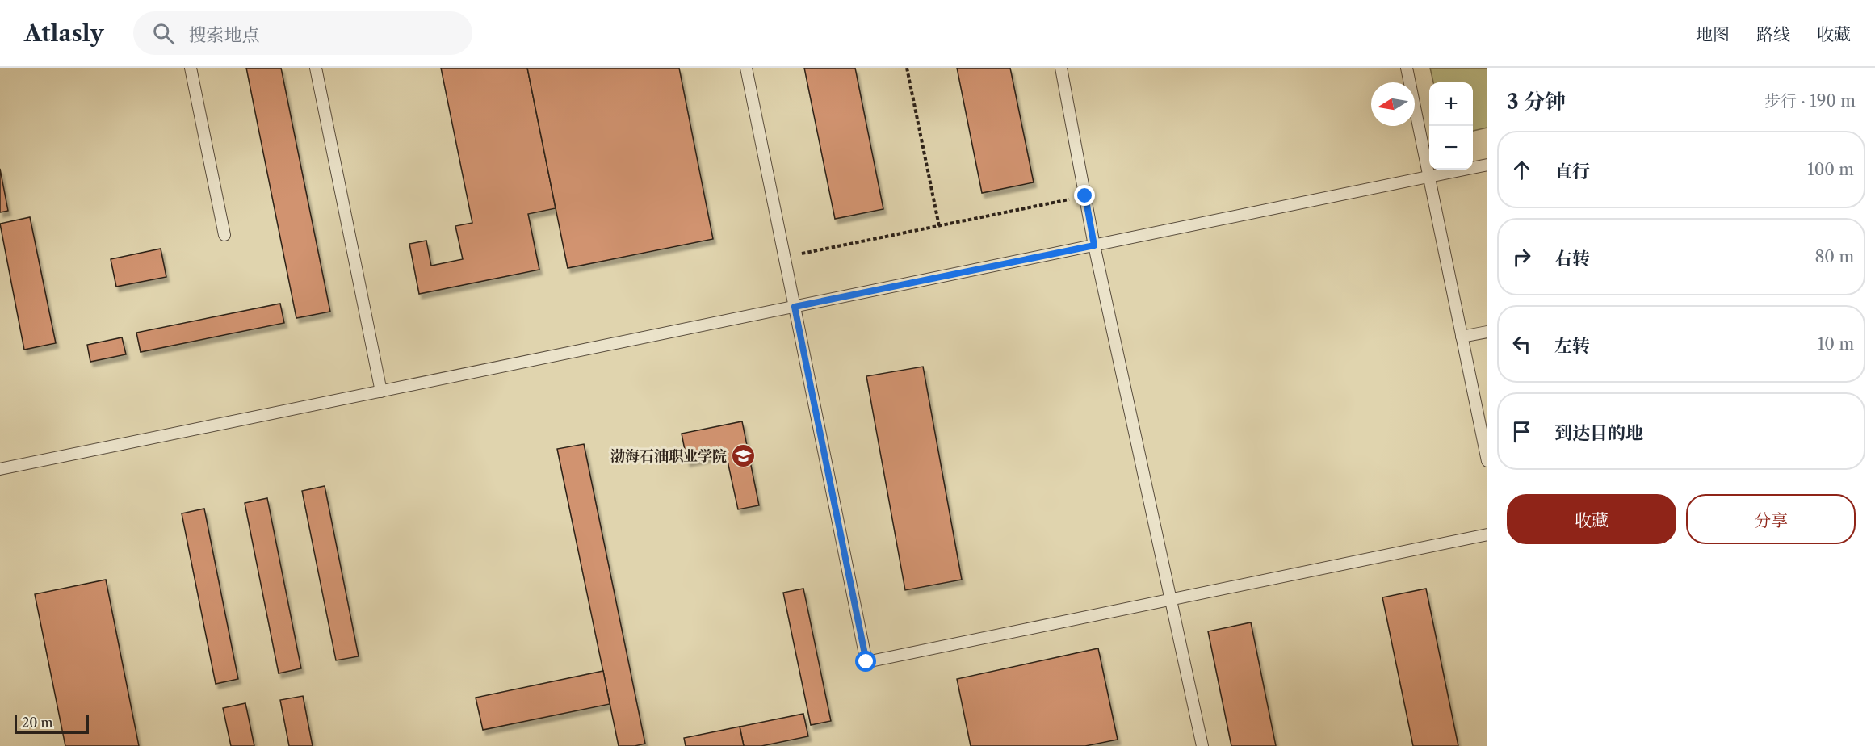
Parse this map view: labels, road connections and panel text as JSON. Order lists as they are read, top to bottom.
{
  "places": {
    "school or university": ["渤海石油职业学院"]
  },
  "scale_bar": "20 m",
  "north": "left",
  "page": {
    "header": "Atlasly",
    "search": "搜索地点",
    "nav": ["地图", "路线", "收藏"],
    "heading": ["3 分钟", "步行 · 190 m"],
    "map_buttons": ["+", "−"],
    "list": [
      ["直行", "100 m"],
      ["右转", "80 m"],
      ["左转", "10 m"],
      "到达目的地"
    ],
    "buttons": ["收藏", "分享"],
    "scale": "20 m"
  }
}
